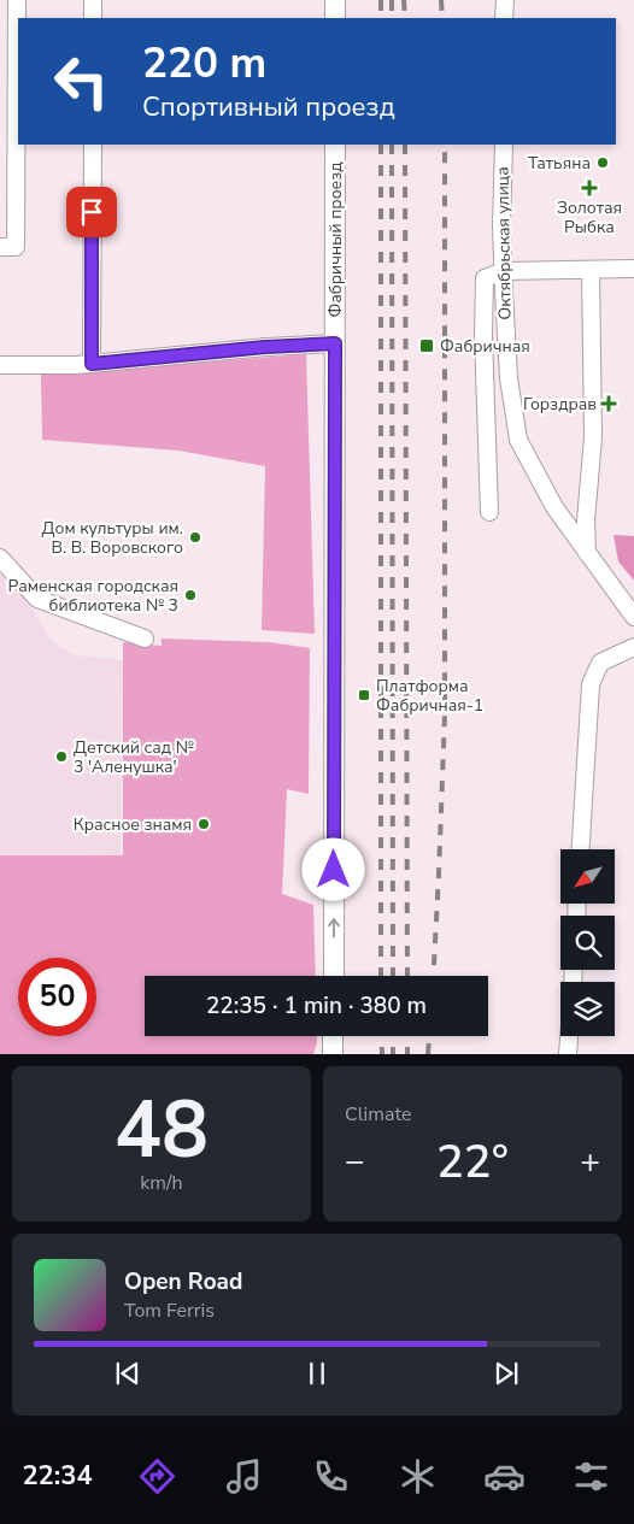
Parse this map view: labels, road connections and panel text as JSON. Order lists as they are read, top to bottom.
{
  "streets": {
    "main road": ["Фабричный проезд"],
    "street": ["Октябрьская улица"]
  },
  "one_way": ["Фабричный проезд"],
  "places": {
    "other": [
      "Татьяна",
      "Дом культуры им. В. В. Воровского",
      "Раменская городская библиотека № 3",
      "Детский сад № 3 'Аленушка'",
      "Красное знамя"
    ],
    "health": ["Золотая Рыбка", "Горздрав"],
    "transit": ["Фабричная", "Платформа Фабричная-1"]
  },
  "north": "bottom left",
  "page": {
    "turn": ["220 m", "Спортивный проезд"],
    "limit": "50",
    "trip": "22:35 · 1 min · 380 m",
    "tile": [
      ["48", "km/h"],
      "Climate"
    ],
    "heat": ["−", "22°", "+"],
    "song": ["Open Road", "Tom Ferris"],
    "tabs": "22:34"
  }
}
